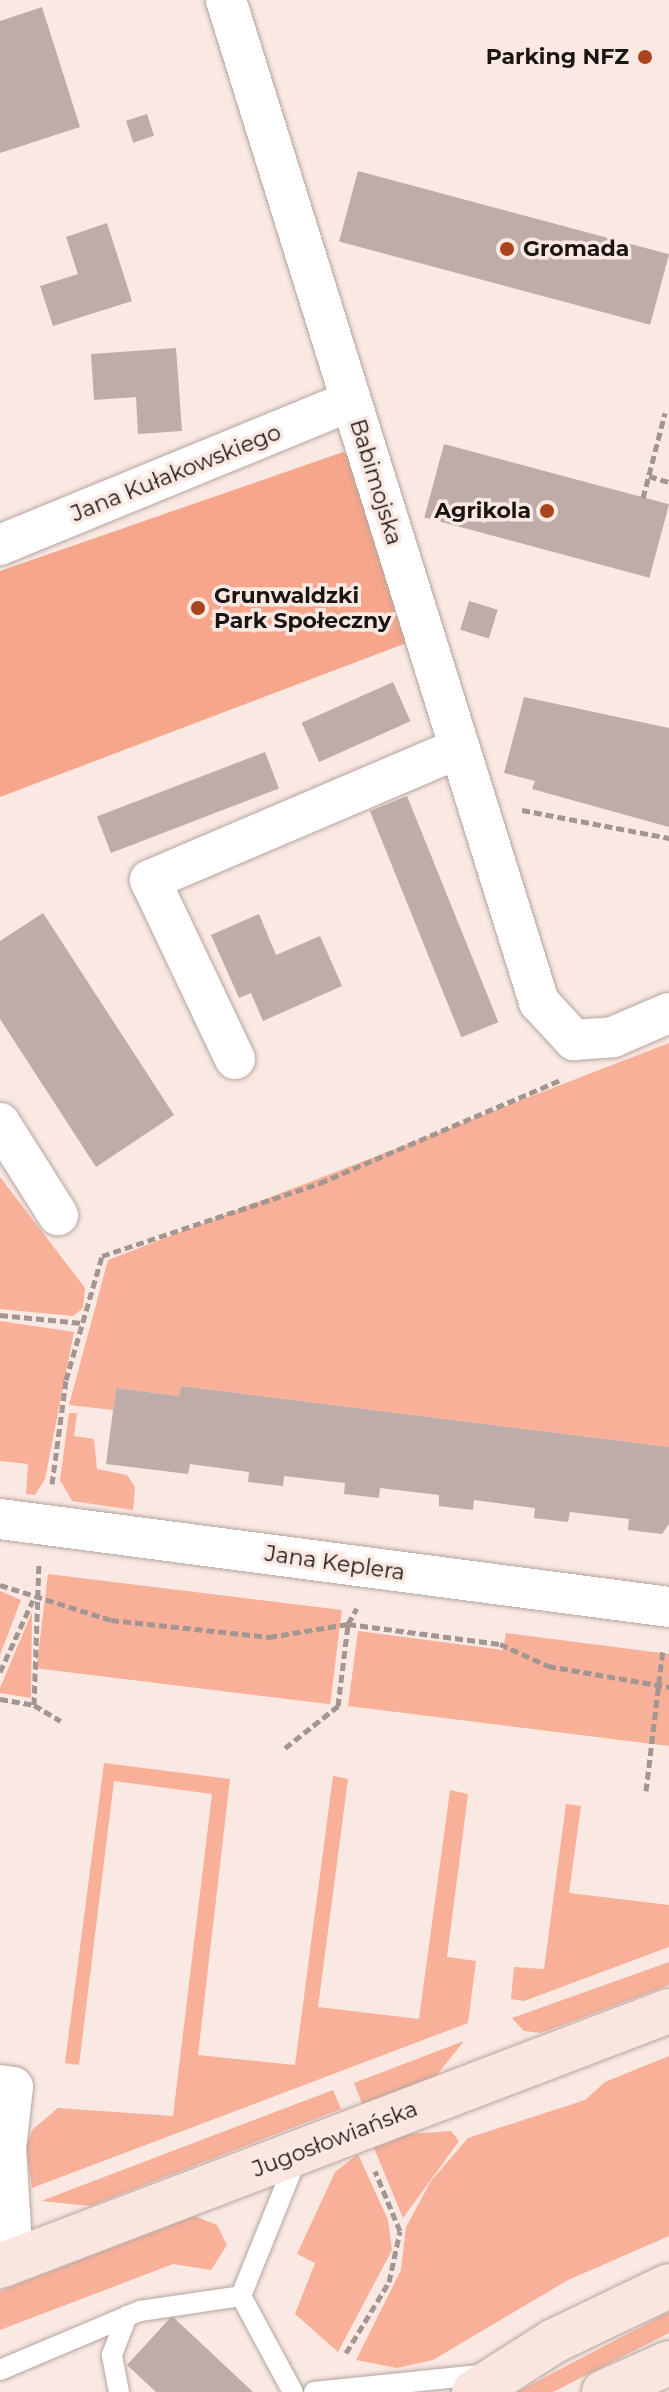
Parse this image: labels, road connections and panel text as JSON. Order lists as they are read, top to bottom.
{
  "streets": {
    "street": [
      "Jana Kułakowskiego",
      "Babimojska",
      "Jana Keplera",
      "Jugosłowiańska"
    ]
  },
  "crossings": [
    ["Jana Kułakowskiego", "Babimojska"]
  ],
  "places": [
    "Parking NFZ",
    "Gromada",
    "Agrikola",
    "Grunwaldzki Park Społeczny"
  ]
}
